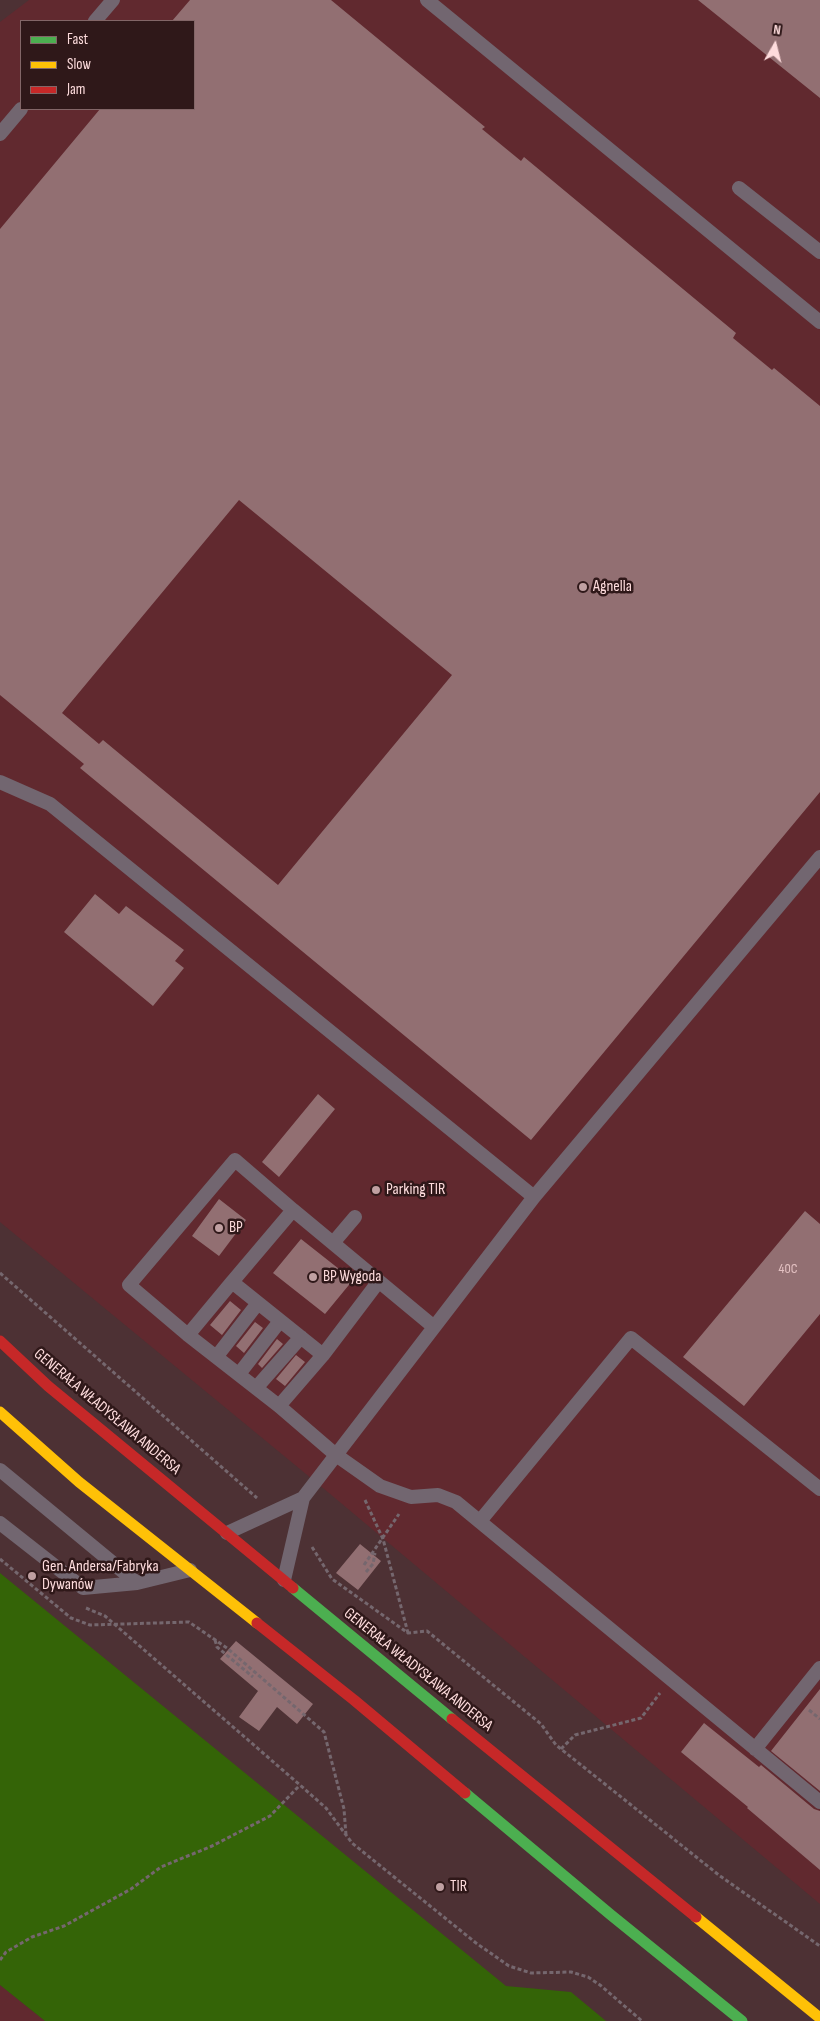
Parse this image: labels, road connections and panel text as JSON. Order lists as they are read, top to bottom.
{
  "streets": {
    "highway": ["GENERAŁA WŁADYSŁAWA ANDERSA"]
  },
  "places": [
    "Agnella",
    "Parking TIR",
    "BP",
    "BP Wygoda",
    "Gen. Andersa/Fabryka Dywanów",
    "TIR"
  ],
  "house_numbers": ["40C"],
  "legend": ["Fast", "Slow", "Jam"],
  "north": "top"
}
